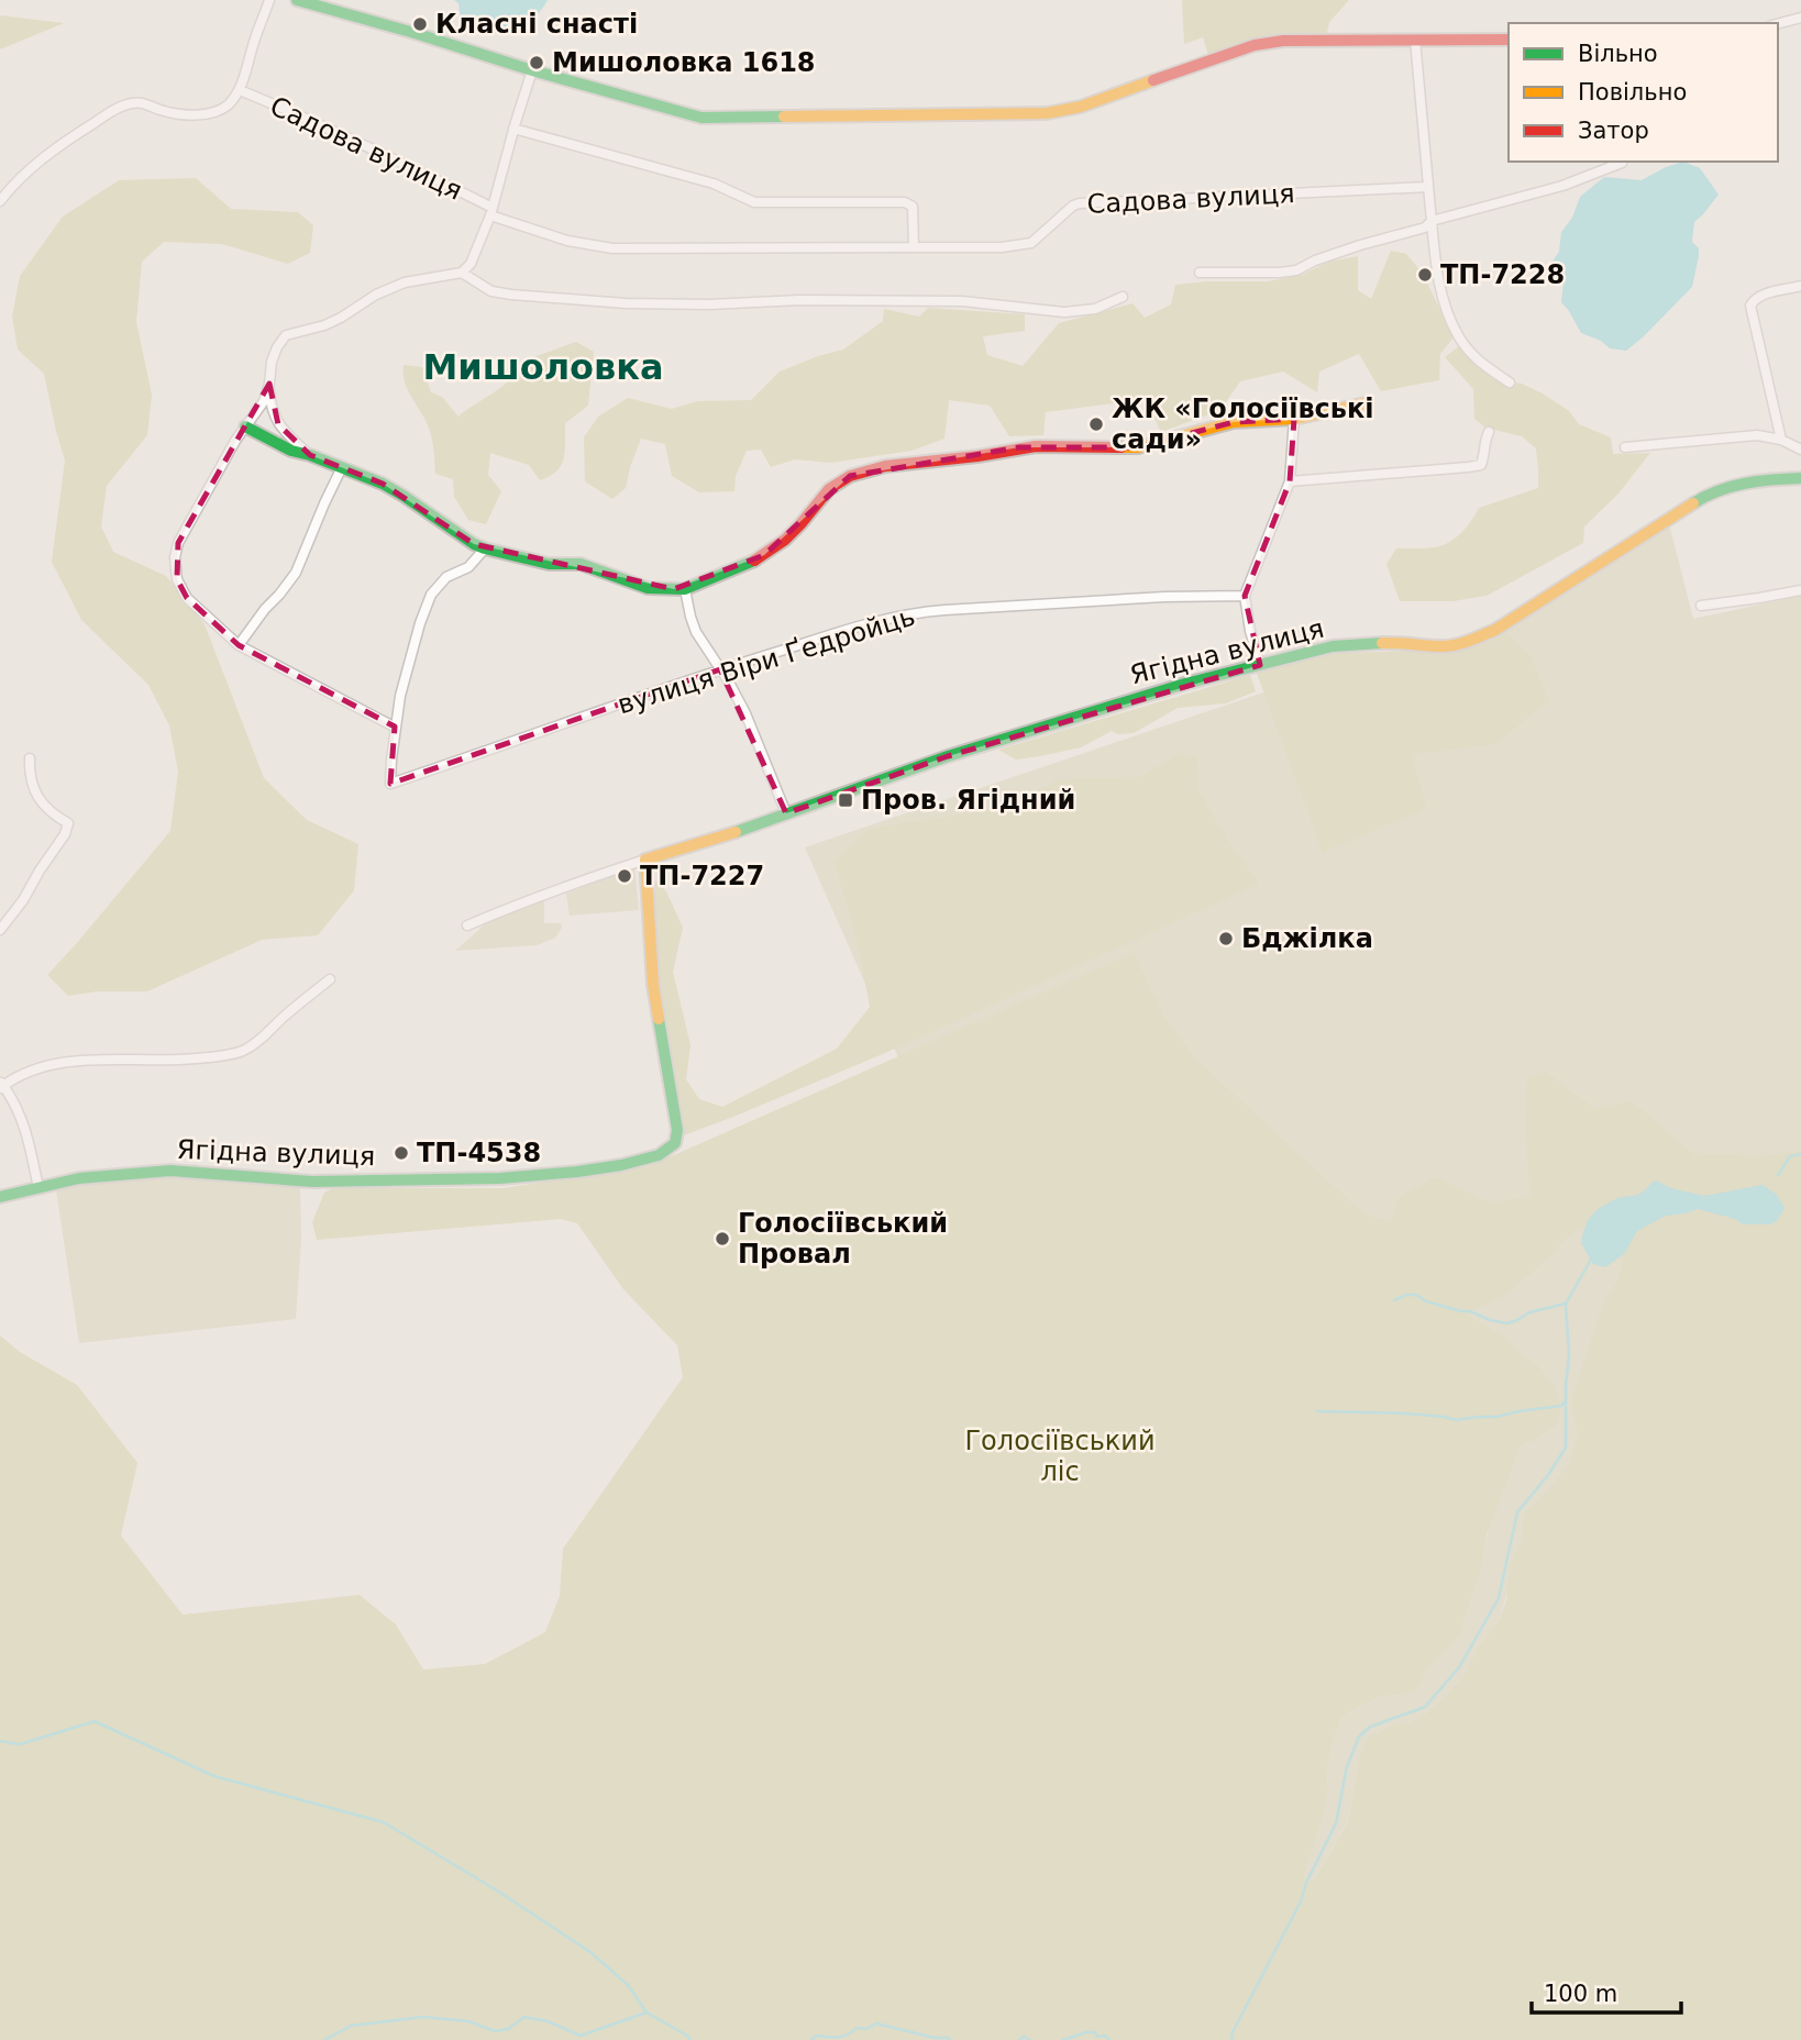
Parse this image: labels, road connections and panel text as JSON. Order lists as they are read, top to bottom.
{
  "streets": {
    "street": ["Садова вулиця", "Ягідна вулиця", "вулиця Віри Ґедройць"]
  },
  "districts": ["Мишоловка"],
  "parks": ["Голосіївський ліс"],
  "places": {
    "other": [
      "Класні снасті",
      "Мишоловка 1618",
      "ТП-7228",
      "ЖК «Голосіївські сади»",
      "ТП-7227",
      "Бджілка",
      "ТП-4538",
      "Голосіївський Провал"
    ],
    "transit": ["Пров. Ягідний"]
  },
  "legend": ["Вільно", "Повільно", "Затор"],
  "scale_bar": "100 m"
}
